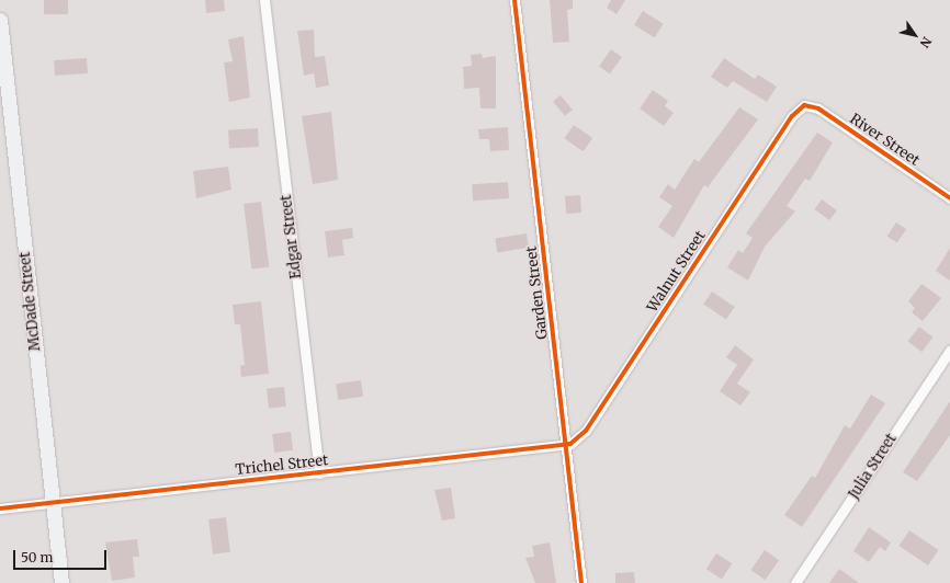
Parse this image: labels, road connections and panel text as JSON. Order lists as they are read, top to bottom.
{
  "streets": {
    "street": [
      "River Street",
      "Edgar Street",
      "Walnut Street",
      "Garden Street",
      "McDade Street",
      "Trichel Street",
      "Julia Street"
    ]
  },
  "crossings": [
    ["River Street", "Walnut Street"],
    ["Edgar Street", "Trichel Street"],
    ["Walnut Street", "Garden Street"],
    ["Walnut Street", "Trichel Street"],
    ["Garden Street", "Trichel Street"],
    ["McDade Street", "Trichel Street"]
  ],
  "scale_bar": "50 m",
  "north": "bottom right"
}
